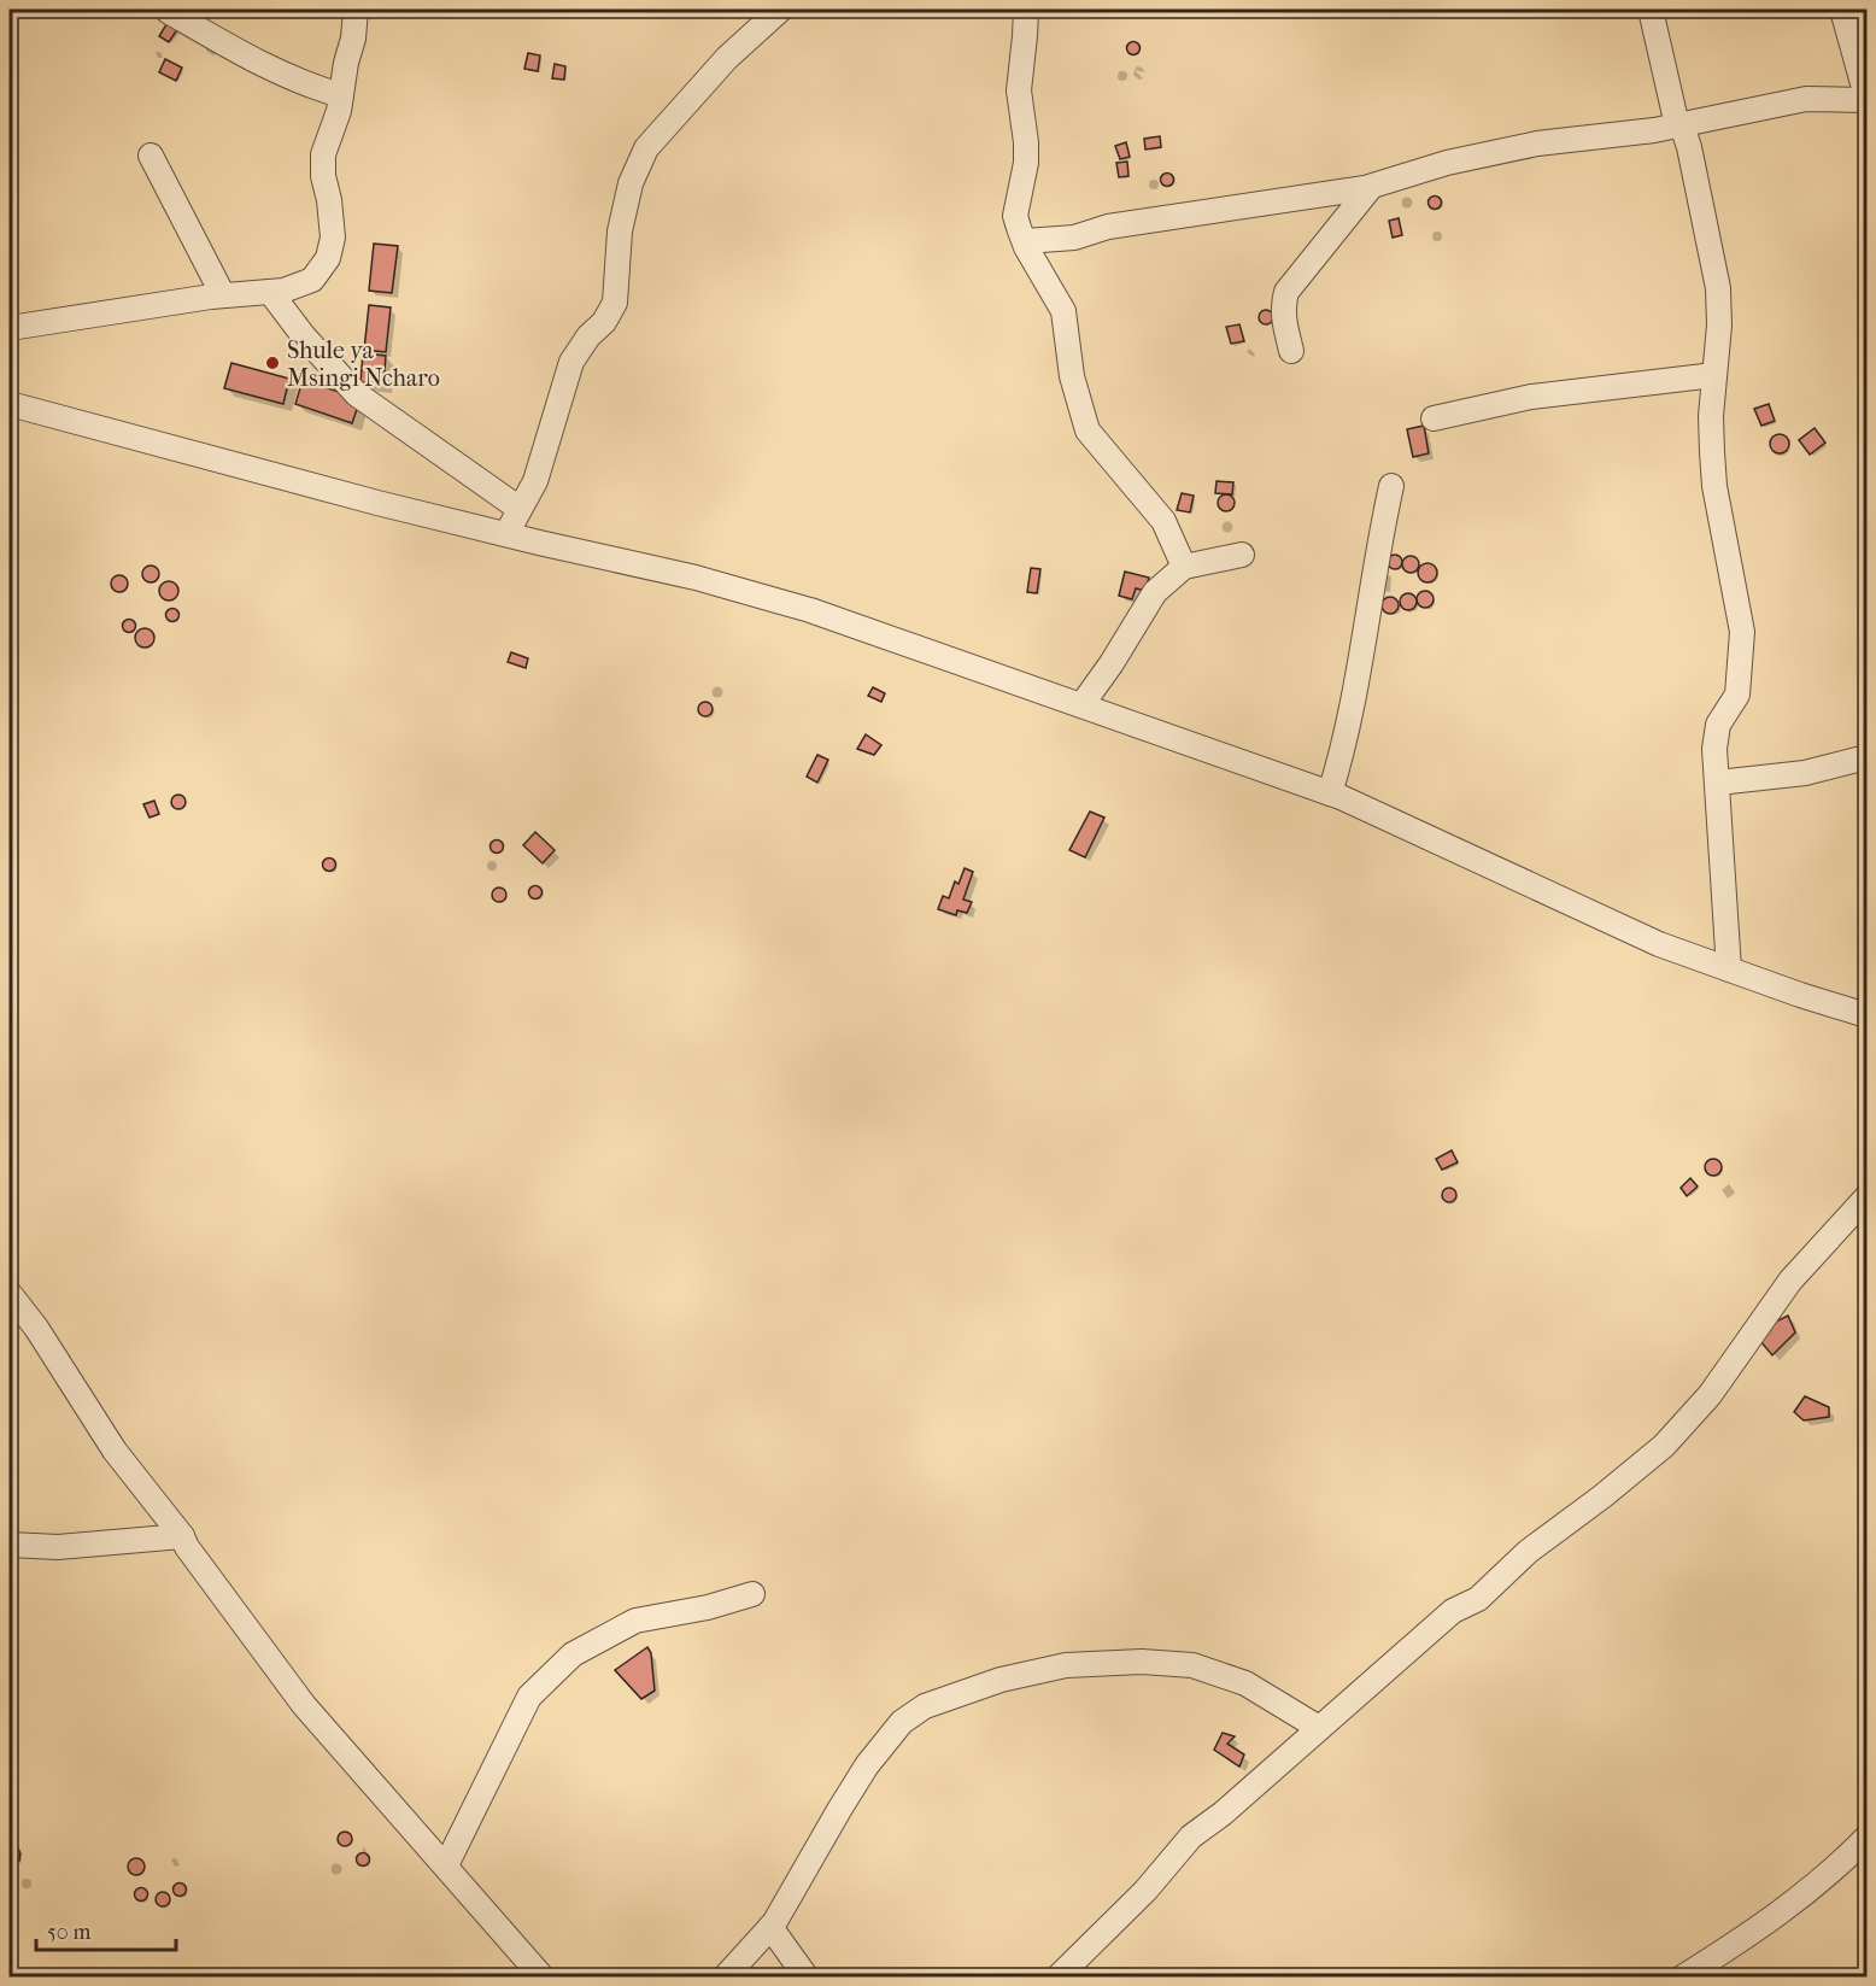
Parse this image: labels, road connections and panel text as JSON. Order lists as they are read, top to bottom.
{
  "places": ["Shule ya Msingi Ncharo"],
  "scale_bar": "50 m"
}
